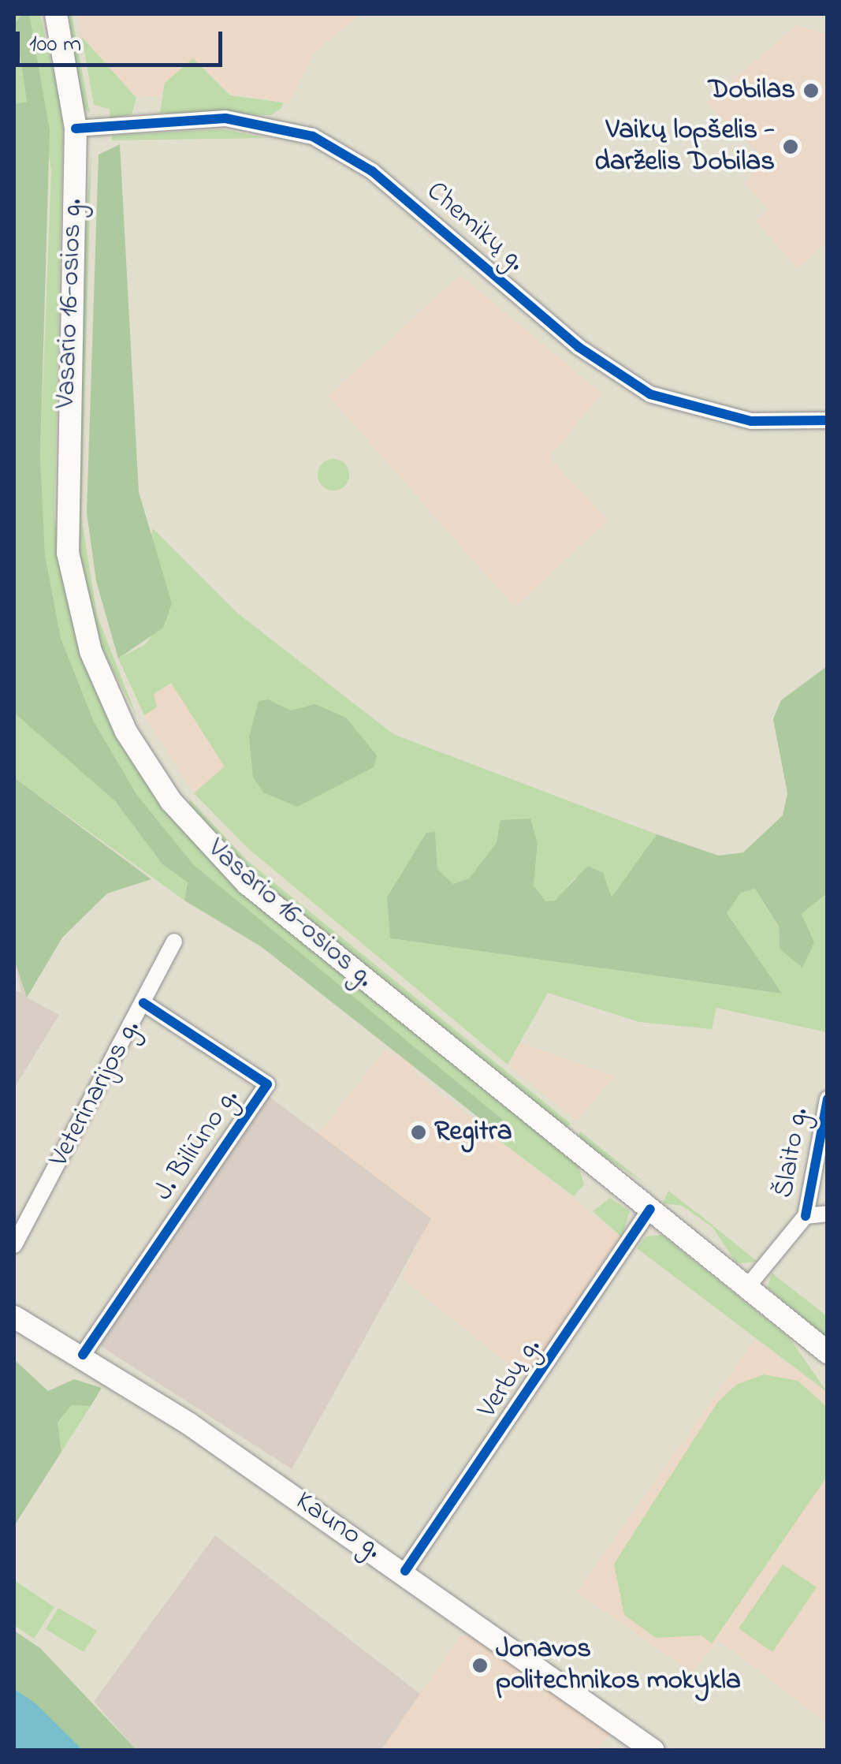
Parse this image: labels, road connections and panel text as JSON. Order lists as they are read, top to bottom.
{
  "streets": {
    "main road": ["Vasario 16-osios g.", "Kauno g."],
    "street": [
      "Chemikų g.",
      "Veterinarijos g.",
      "J. Biliūno g.",
      "Šlaito g.",
      "Verbų g."
    ]
  },
  "crossings": [
    ["Chemikų g.", "Vasario 16-osios g."],
    ["Vasario 16-osios g.", "Verbų g."],
    ["Veterinarijos g.", "J. Biliūno g."],
    ["J. Biliūno g.", "Kauno g."],
    ["Verbų g.", "Kauno g."]
  ],
  "places": [
    "Dobilas",
    "Vaikų lopšelis - darželis Dobilas",
    "Regitra",
    "Jonavos politechnikos mokykla"
  ],
  "scale_bar": "100 m"
}
